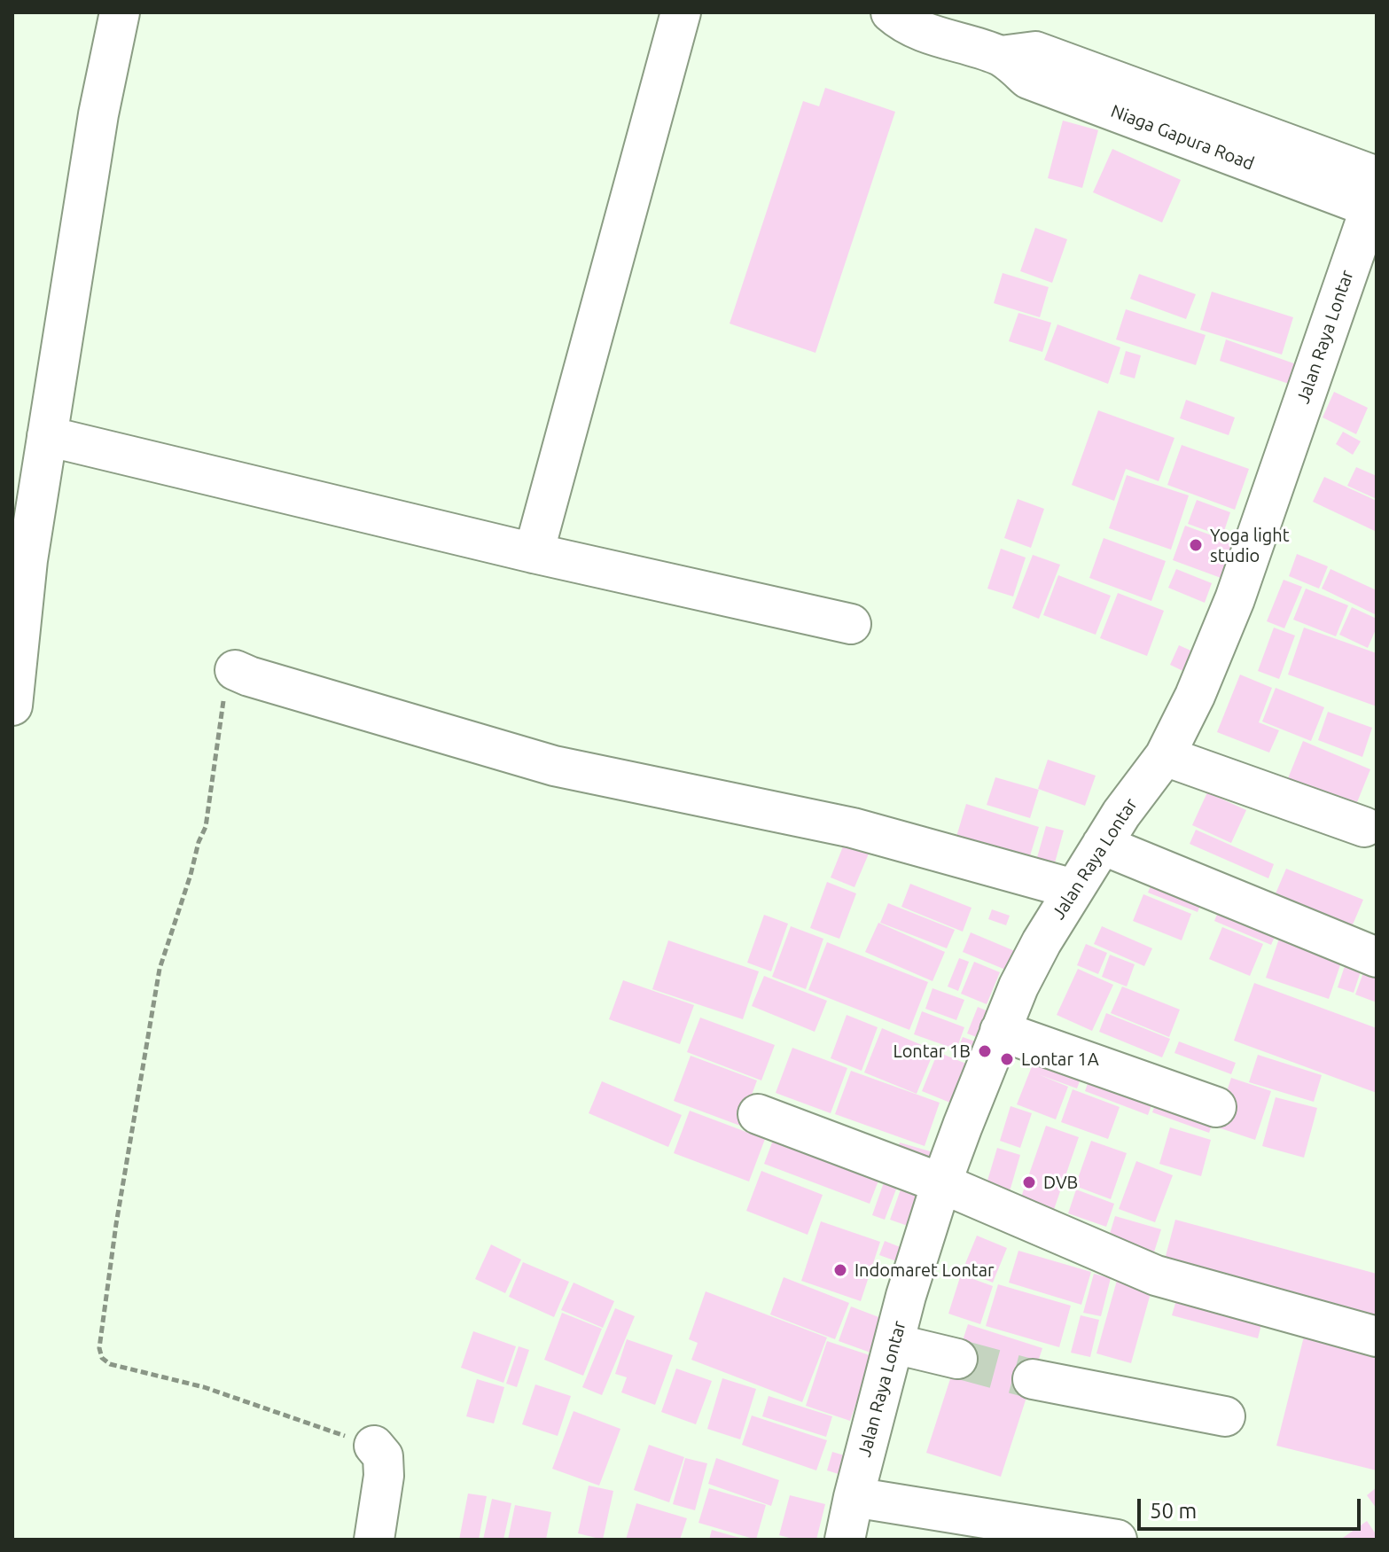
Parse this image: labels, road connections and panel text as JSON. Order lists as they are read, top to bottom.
{
  "streets": {
    "street": ["Niaga Gapura Road", "Jalan Raya Lontar"]
  },
  "crossings": [
    ["Niaga Gapura Road", "Jalan Raya Lontar"]
  ],
  "places": [
    "Yoga light studio",
    "Lontar 1B",
    "Lontar 1A",
    "DVB",
    "Indomaret Lontar"
  ],
  "scale_bar": "50 m"
}
